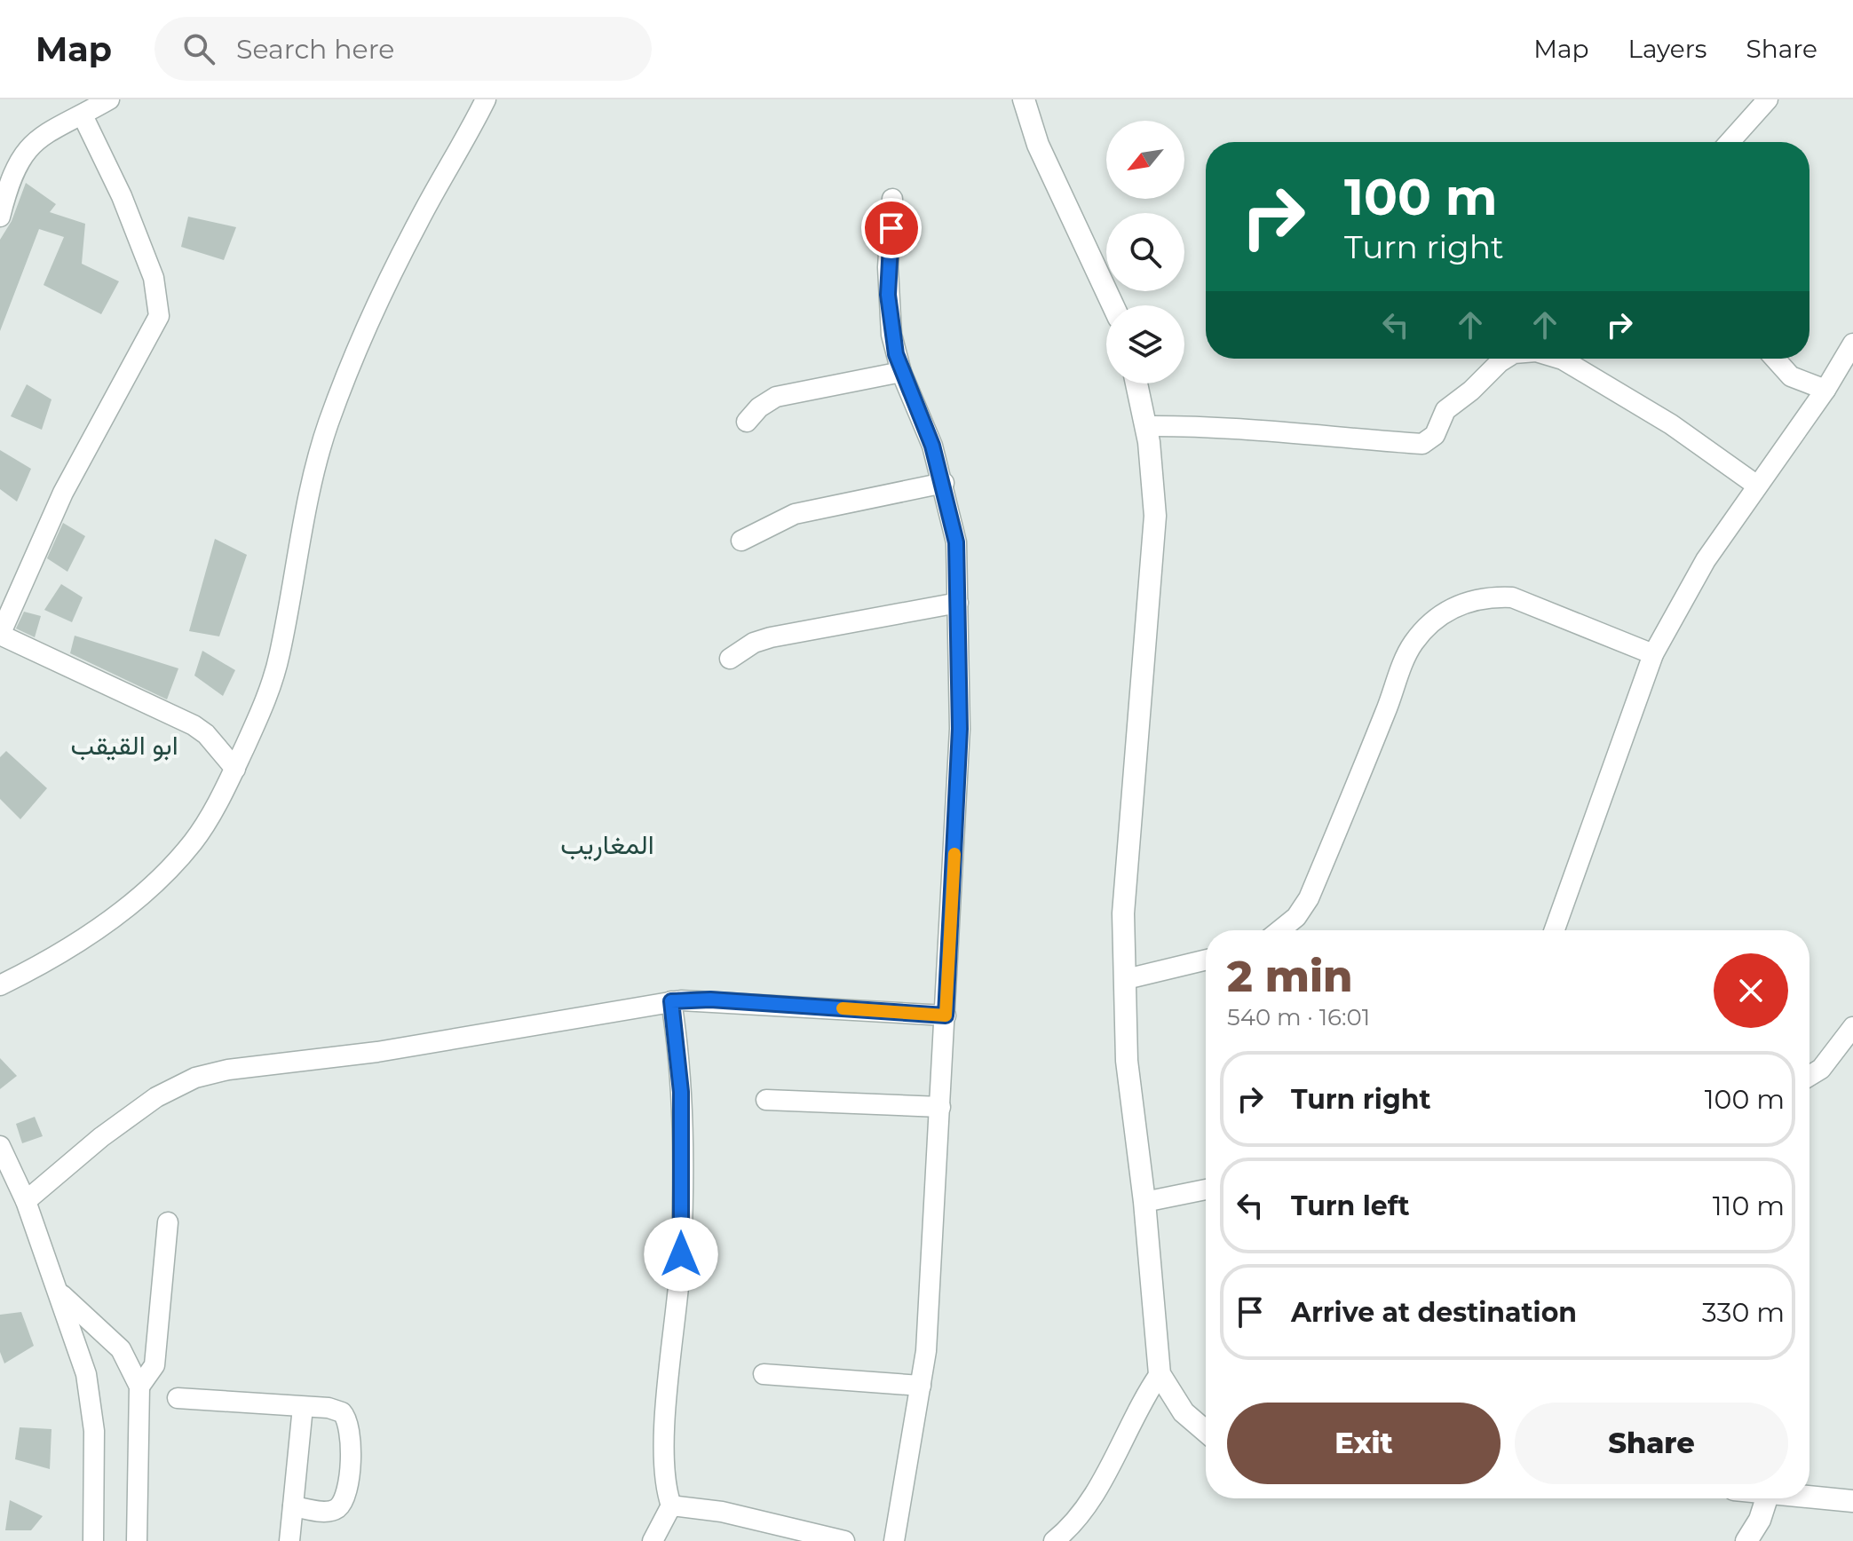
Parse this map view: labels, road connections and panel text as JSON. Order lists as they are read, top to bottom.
{
  "districts": ["ابو القيقب", "المغاريب"],
  "north": "bottom left",
  "page": {
    "header": "Map",
    "search": "Search here",
    "nav": ["Map", "Layers", "Share"],
    "turn": ["100 m", "Turn right"],
    "heading": ["2 min", "540 m · 16:01"],
    "list": [
      {
        "name": "Turn right",
        "value": "100 m"
      },
      {
        "name": "Turn left",
        "value": "110 m"
      },
      {
        "name": "Arrive at destination",
        "value": "330 m"
      }
    ],
    "buttons": ["Exit", "Share"]
  }
}
